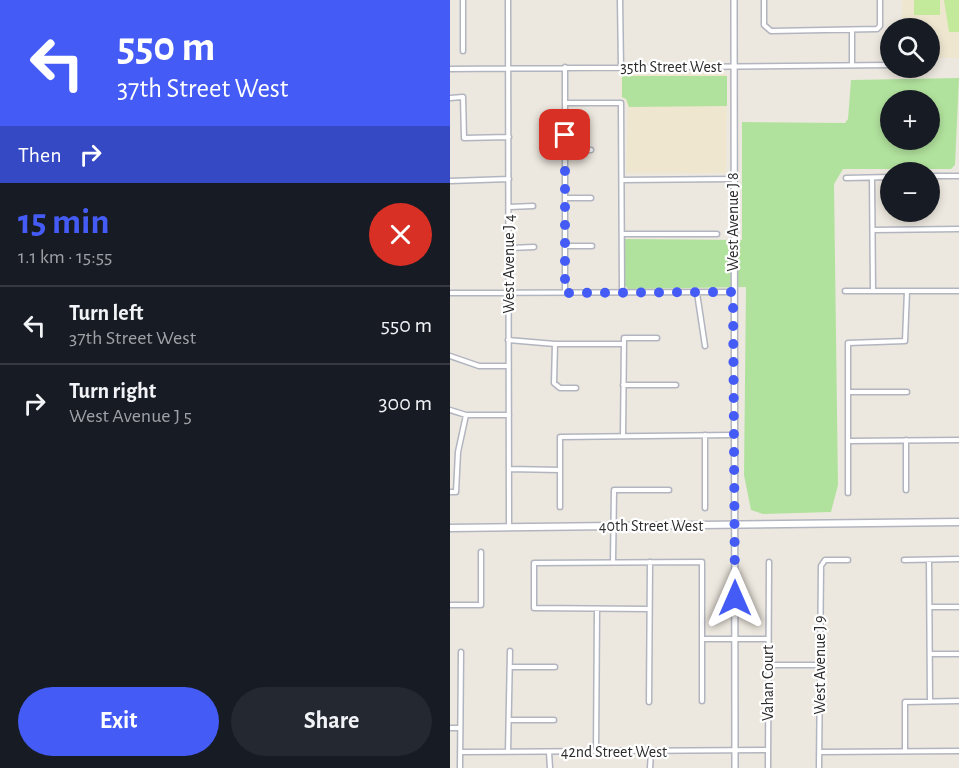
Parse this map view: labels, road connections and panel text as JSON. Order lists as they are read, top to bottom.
{
  "streets": {
    "main road": ["40th Street West"],
    "street": [
      "35th Street West",
      "West Avenue J 8",
      "West Avenue J 4",
      "West Avenue J 9",
      "Vahan Court",
      "42nd Street West"
    ]
  },
  "crossings": [
    ["35th Street West", "West Avenue J 8"],
    ["35th Street West", "West Avenue J 4"],
    ["West Avenue J 8", "40th Street West"],
    ["West Avenue J 8", "42nd Street West"],
    ["West Avenue J 4", "40th Street West"],
    ["Vahan Court", "42nd Street West"]
  ],
  "page": {
    "turn": ["550 m", "37th Street West"],
    "map_buttons": ["+", "−"],
    "then": "Then",
    "heading": ["15 min", "1.1 km · 15:55"],
    "list": [
      {
        "name": "Turn left",
        "note": "37th Street West",
        "value": "550 m"
      },
      {
        "name": "Turn right",
        "note": "West Avenue J 5",
        "value": "300 m"
      }
    ],
    "buttons": ["Exit", "Share"]
  }
}
